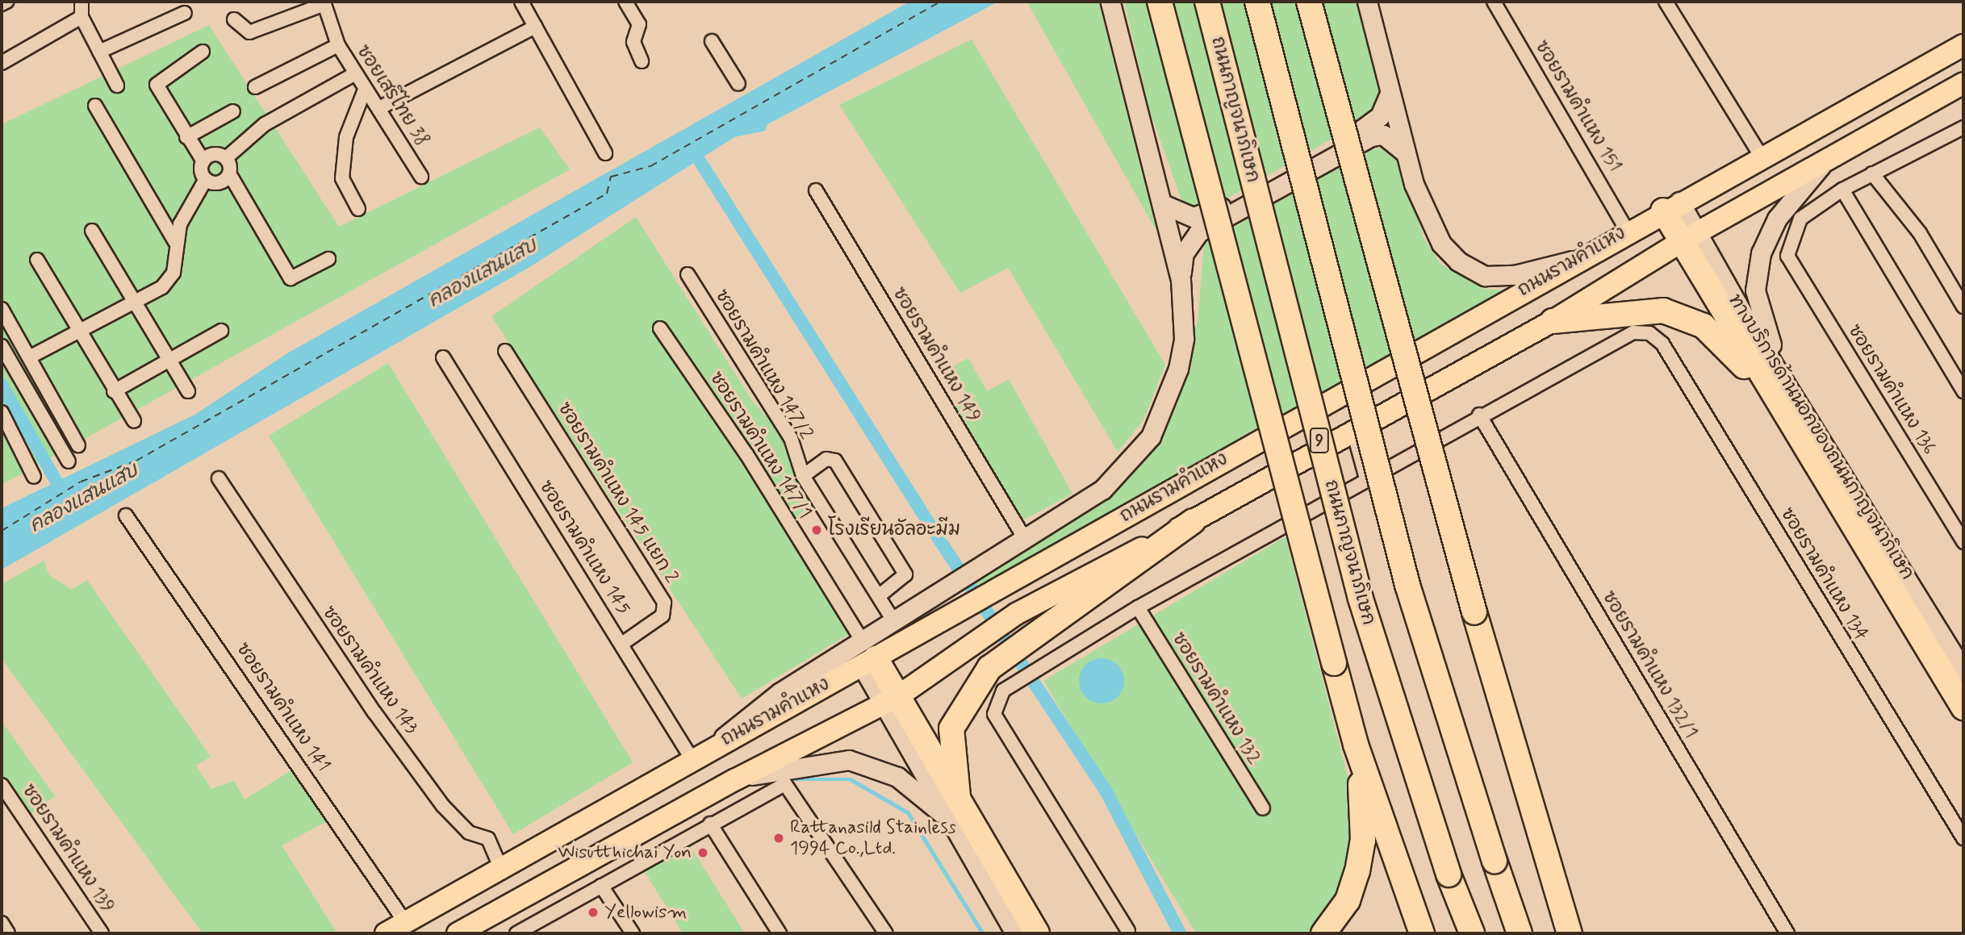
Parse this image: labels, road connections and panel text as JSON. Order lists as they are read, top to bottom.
{
  "streets": {
    "highway": ["ถนนกาญจนาภิเษก", "9"],
    "main road": ["ถนนรามคำแหง", "ทางบริการด้านนอกของถนนกาญจนาภิเษก"],
    "street": [
      "ซอยเสรีไทย 38",
      "ซอยรามคำแหง 151",
      "ซอยรามคำแหง 149",
      "ซอยรามคำแหง 147/2",
      "ซอยรามคำแหง 136",
      "ซอยรามคำแหง 147/1",
      "ซอยรามคำแหง 145 แยก 2",
      "ซอยรามคำแหง 145",
      "ซอยรามคำแหง 134",
      "ซอยรามคำแหง 132/1",
      "ซอยรามคำแหง 143",
      "ซอยรามคำแหง 132",
      "ซอยรามคำแหง 141",
      "ซอยรามคำแหง 139"
    ]
  },
  "crossings": [
    ["ซอยรามคำแหง 151", "ถนนรามคำแหง"],
    ["ถนนรามคำแหง", "ทางบริการด้านนอกของถนนกาญจนาภิเษก"],
    ["ถนนรามคำแหง", "ซอยรามคำแหง 147/1"],
    ["ถนนรามคำแหง", "ซอยรามคำแหง 145"],
    ["ถนนรามคำแหง", "ซอยรามคำแหง 143"],
    ["ถนนรามคำแหง", "ซอยรามคำแหง 141"],
    ["ซอยรามคำแหง 145 แยก 2", "ซอยรามคำแหง 145"],
    ["ซอยรามคำแหง 134", "ซอยรามคำแหง 132/1"]
  ],
  "water": ["คลองแสนแสบ"],
  "places": [
    "โรงเรียนอัลอะมีม",
    "Rattanasild Stainless 1994 Co.,Ltd.",
    "Wisutthichai Yon",
    "Yellowism"
  ]
}
